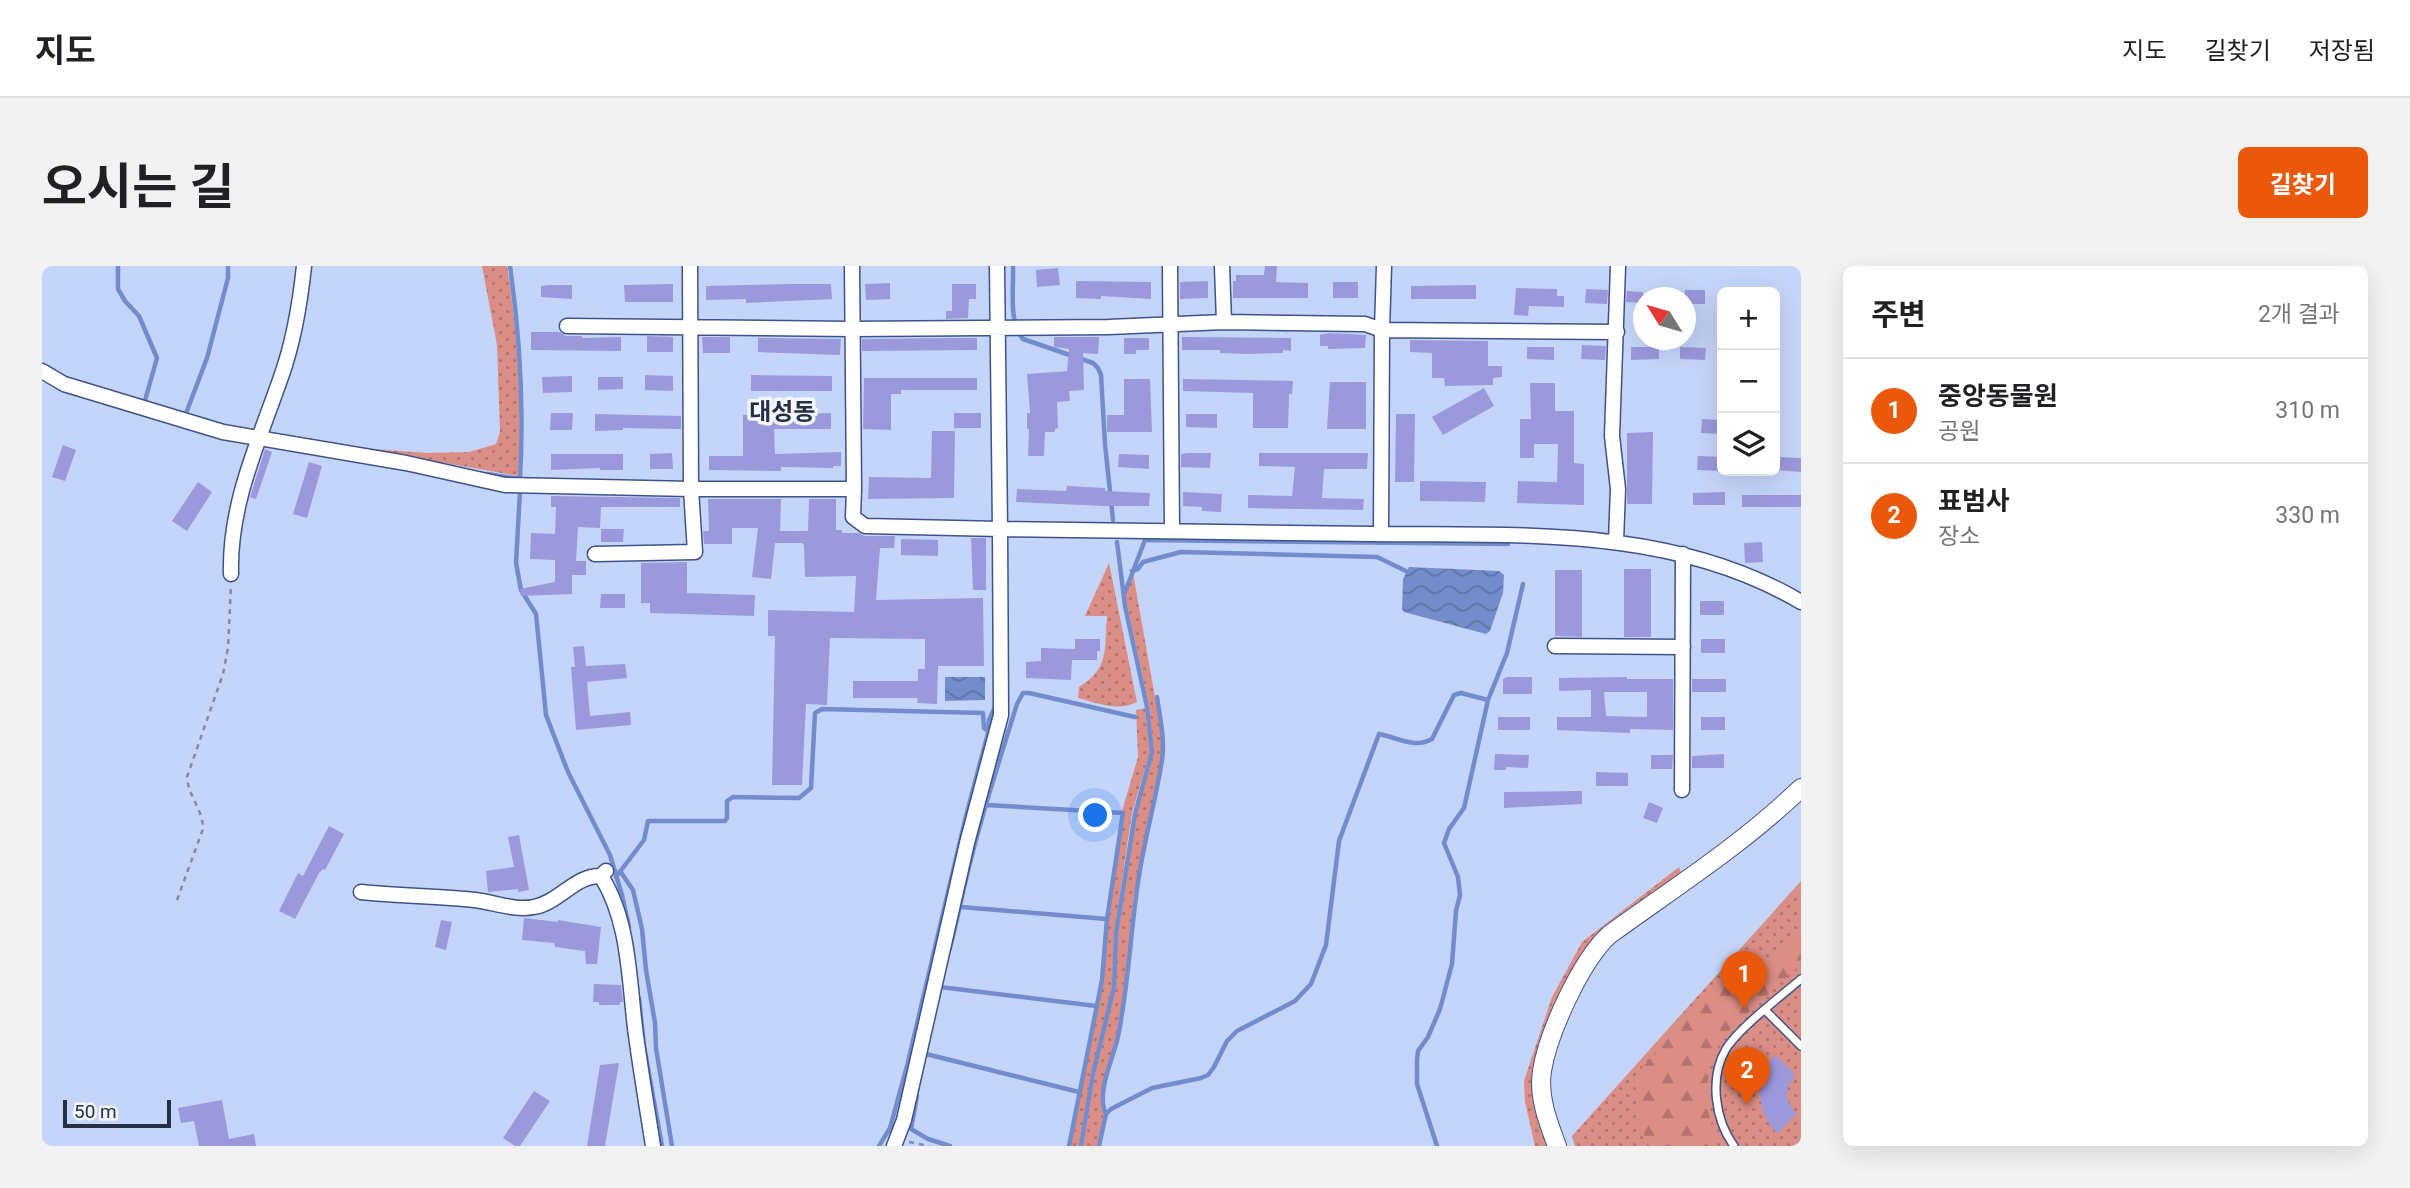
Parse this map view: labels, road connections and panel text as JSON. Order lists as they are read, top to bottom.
{
  "districts": ["대성동"],
  "scale_bar": "50 m",
  "north": "top left",
  "page": {
    "header": "지도",
    "nav": ["지도", "길찾기", "저장됨"],
    "title": "오시는 길",
    "buttons": "길찾기",
    "heading": ["주변", "2개 결과"],
    "map_buttons": ["+", "−"],
    "list": [
      {
        "mark": "1",
        "name": "중앙동물원",
        "note": "공원",
        "value": "310 m"
      },
      {
        "mark": "2",
        "name": "표범사",
        "note": "장소",
        "value": "330 m"
      }
    ],
    "pins": ["1", "2"],
    "scale": "50 m"
  }
}
